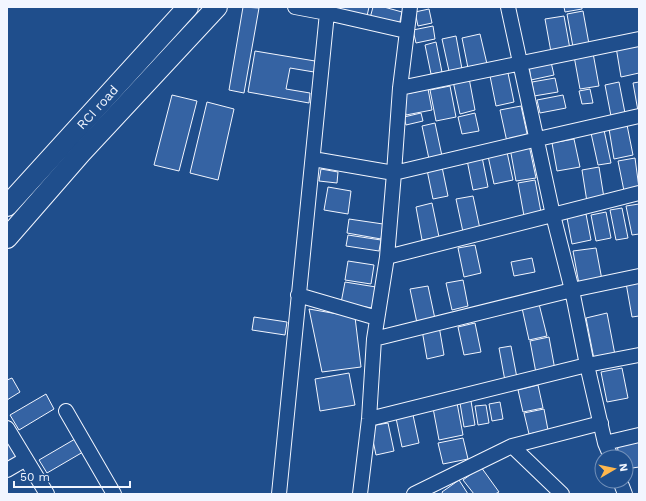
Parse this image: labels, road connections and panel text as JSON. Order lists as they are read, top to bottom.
{
  "streets": {
    "street": ["RCI road"]
  },
  "scale_bar": "50 m",
  "north": "right"
}
